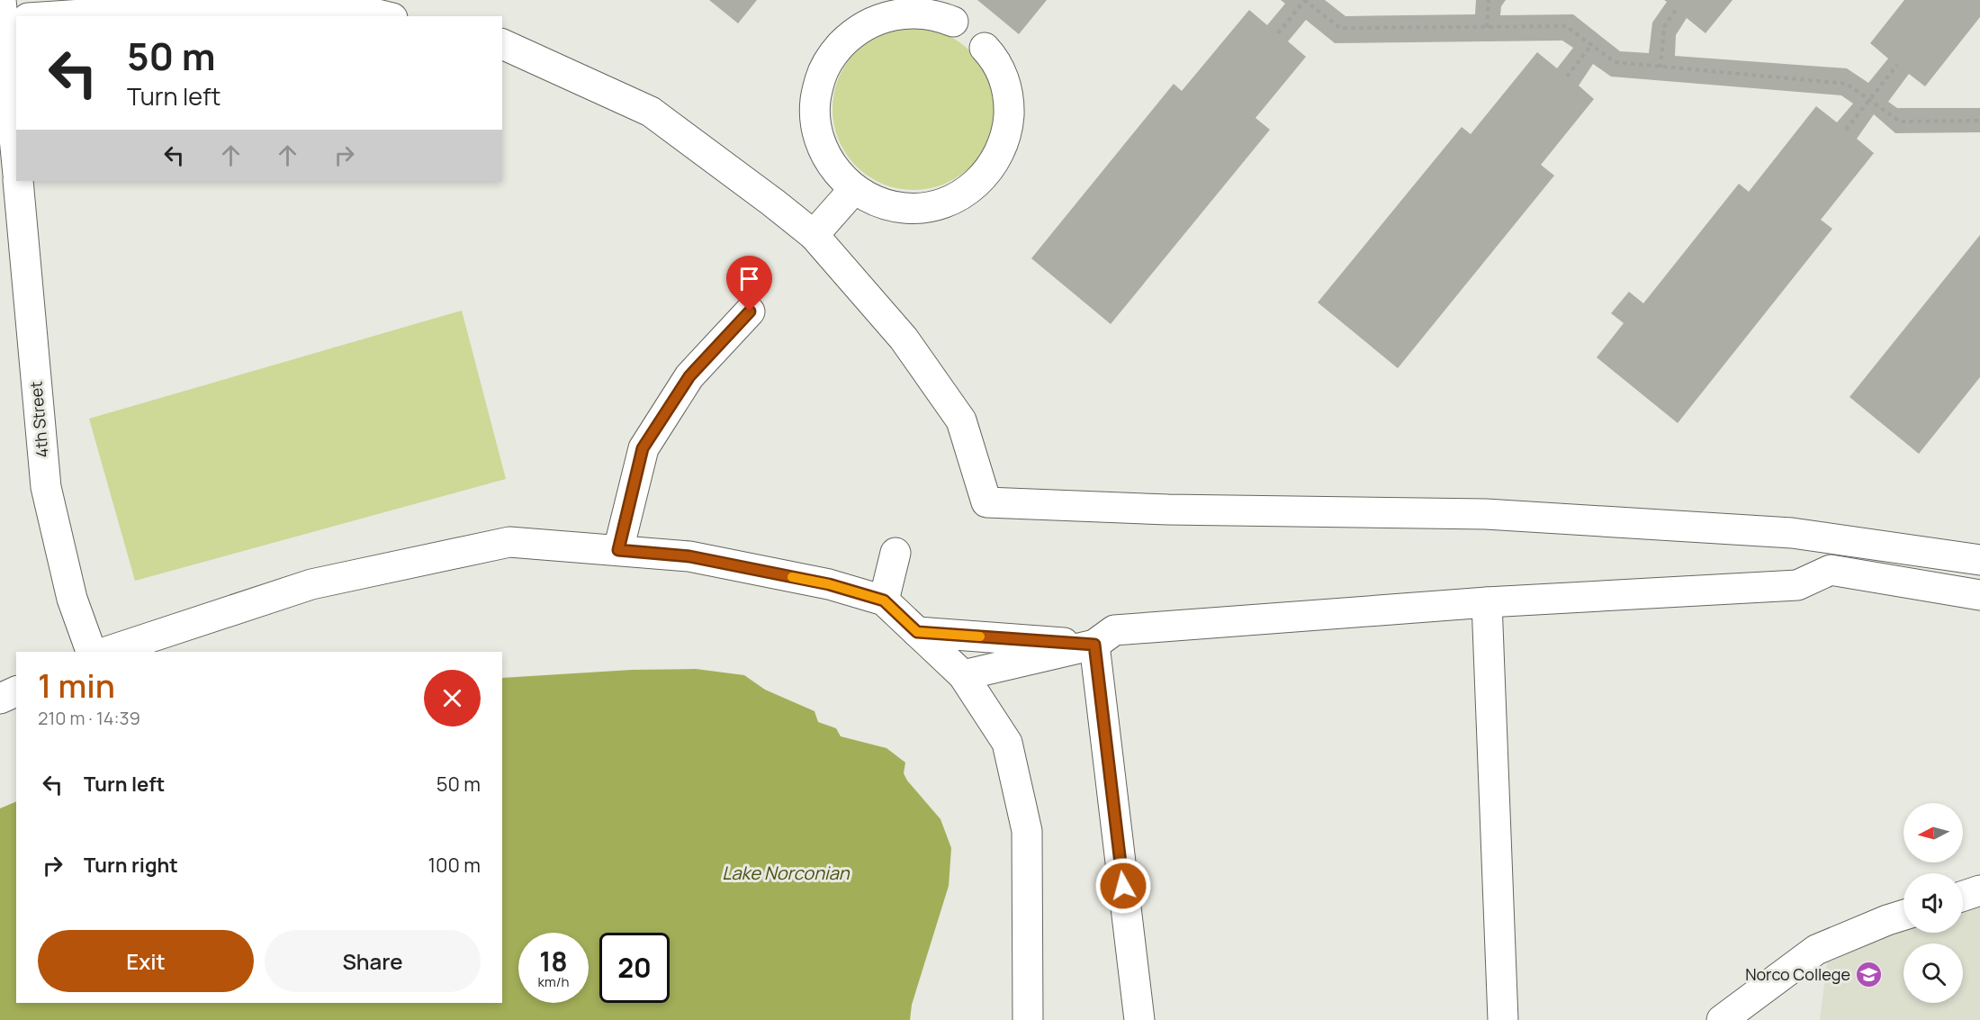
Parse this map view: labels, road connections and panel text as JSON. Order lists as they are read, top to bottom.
{
  "streets": {
    "street": ["4th Street"]
  },
  "water": ["Lake Norconian"],
  "places": {
    "school or university": ["Norco College"]
  },
  "north": "left",
  "page": {
    "turn": ["50 m", "Turn left"],
    "heading": ["1 min", "210 m · 14:39"],
    "list": [
      {
        "name": "Turn left",
        "value": "50 m"
      },
      {
        "name": "Turn right",
        "value": "100 m"
      }
    ],
    "buttons": ["Exit", "Share"],
    "speed": "18 km/h",
    "limit": "20"
  }
}
